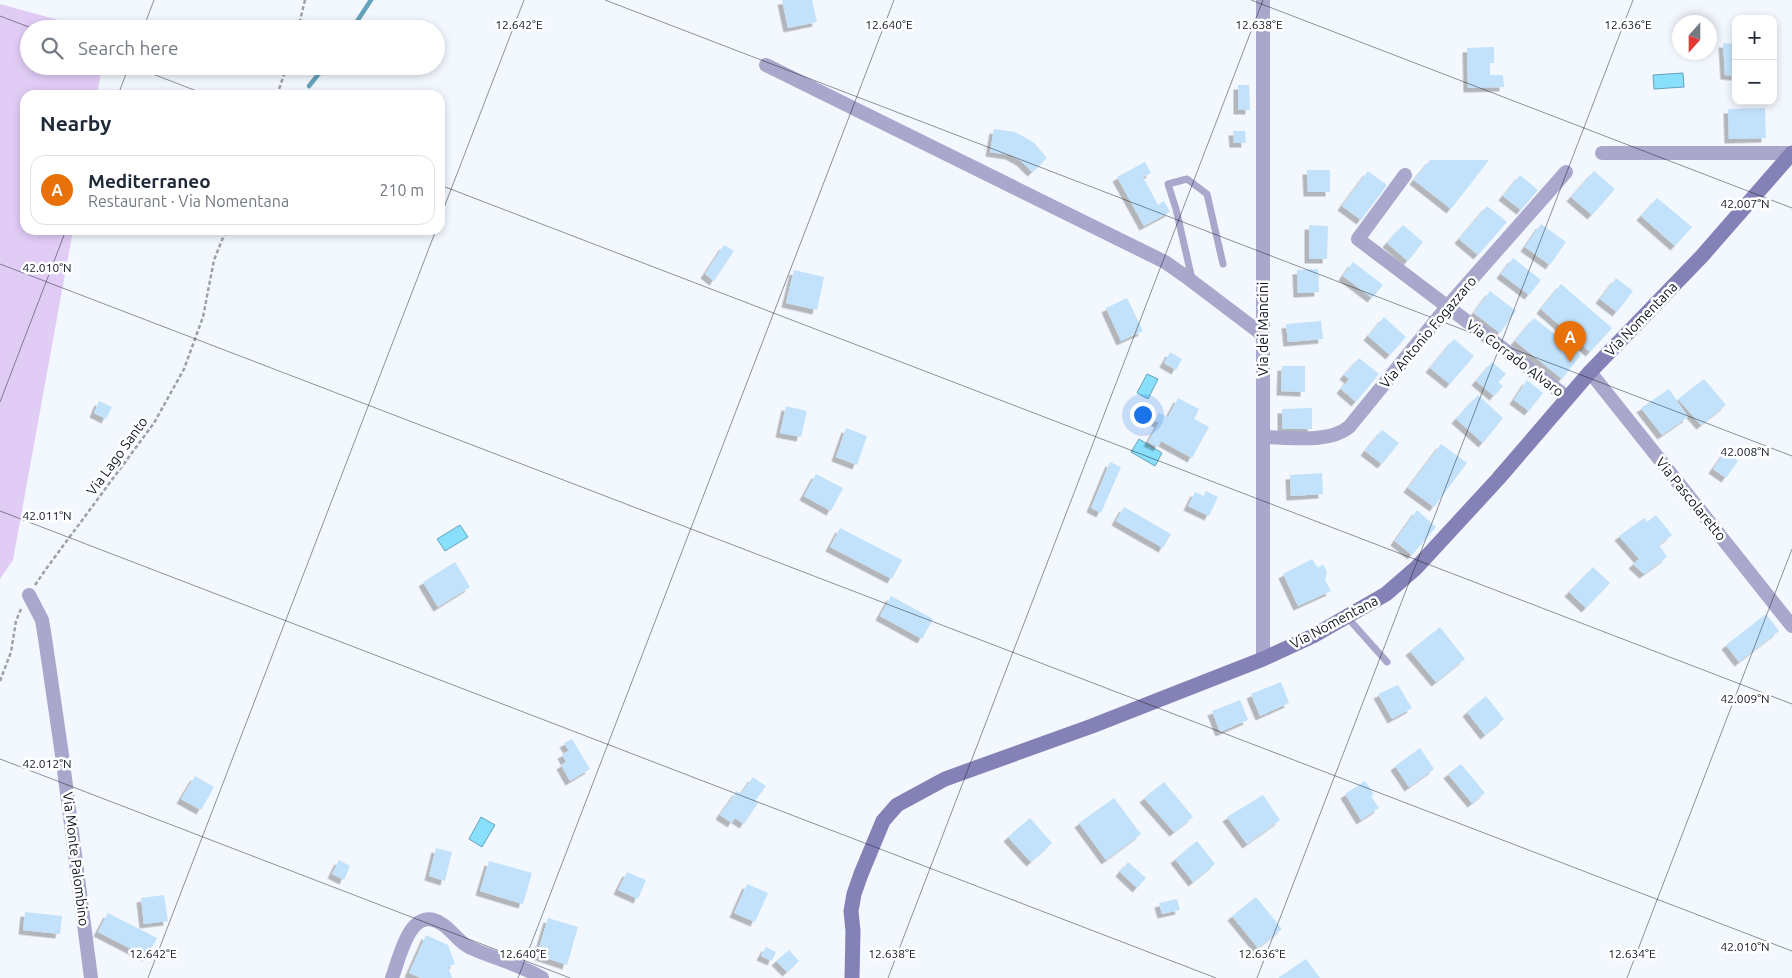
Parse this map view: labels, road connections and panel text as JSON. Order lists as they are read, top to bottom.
{
  "streets": {
    "main road": ["Via Nomentana"],
    "street": [
      "Via dei Mancini",
      "Via Antonio Fogazzaro",
      "Via Corrado Alvaro",
      "Via Pascolaretto",
      "Via Monte Palombino"
    ],
    "path": ["Via Lago Santo"]
  },
  "crossings": [
    ["Via Nomentana", "Via dei Mancini"],
    ["Via Nomentana", "Via Corrado Alvaro"],
    ["Via Nomentana", "Via Pascolaretto"],
    ["Via dei Mancini", "Via Antonio Fogazzaro"],
    ["Via Antonio Fogazzaro", "Via Corrado Alvaro"],
    ["Via Lago Santo", "Via Monte Palombino"]
  ],
  "north": "bottom",
  "page": {
    "map_buttons": ["+", "−"],
    "search": "Search here",
    "heading": "Nearby",
    "list": [
      {
        "mark": "A",
        "name": "Mediterraneo",
        "note": "Restaurant · Via Nomentana",
        "value": "210 m"
      }
    ],
    "pins": "A"
  },
  "coordinates": [
    "12.642°E",
    "12.640°E",
    "12.638°E",
    "12.636°E",
    "42.007°N",
    "42.010°N",
    "42.008°N",
    "42.011°N",
    "42.009°N",
    "42.012°N",
    "12.634°E"
  ]
}
